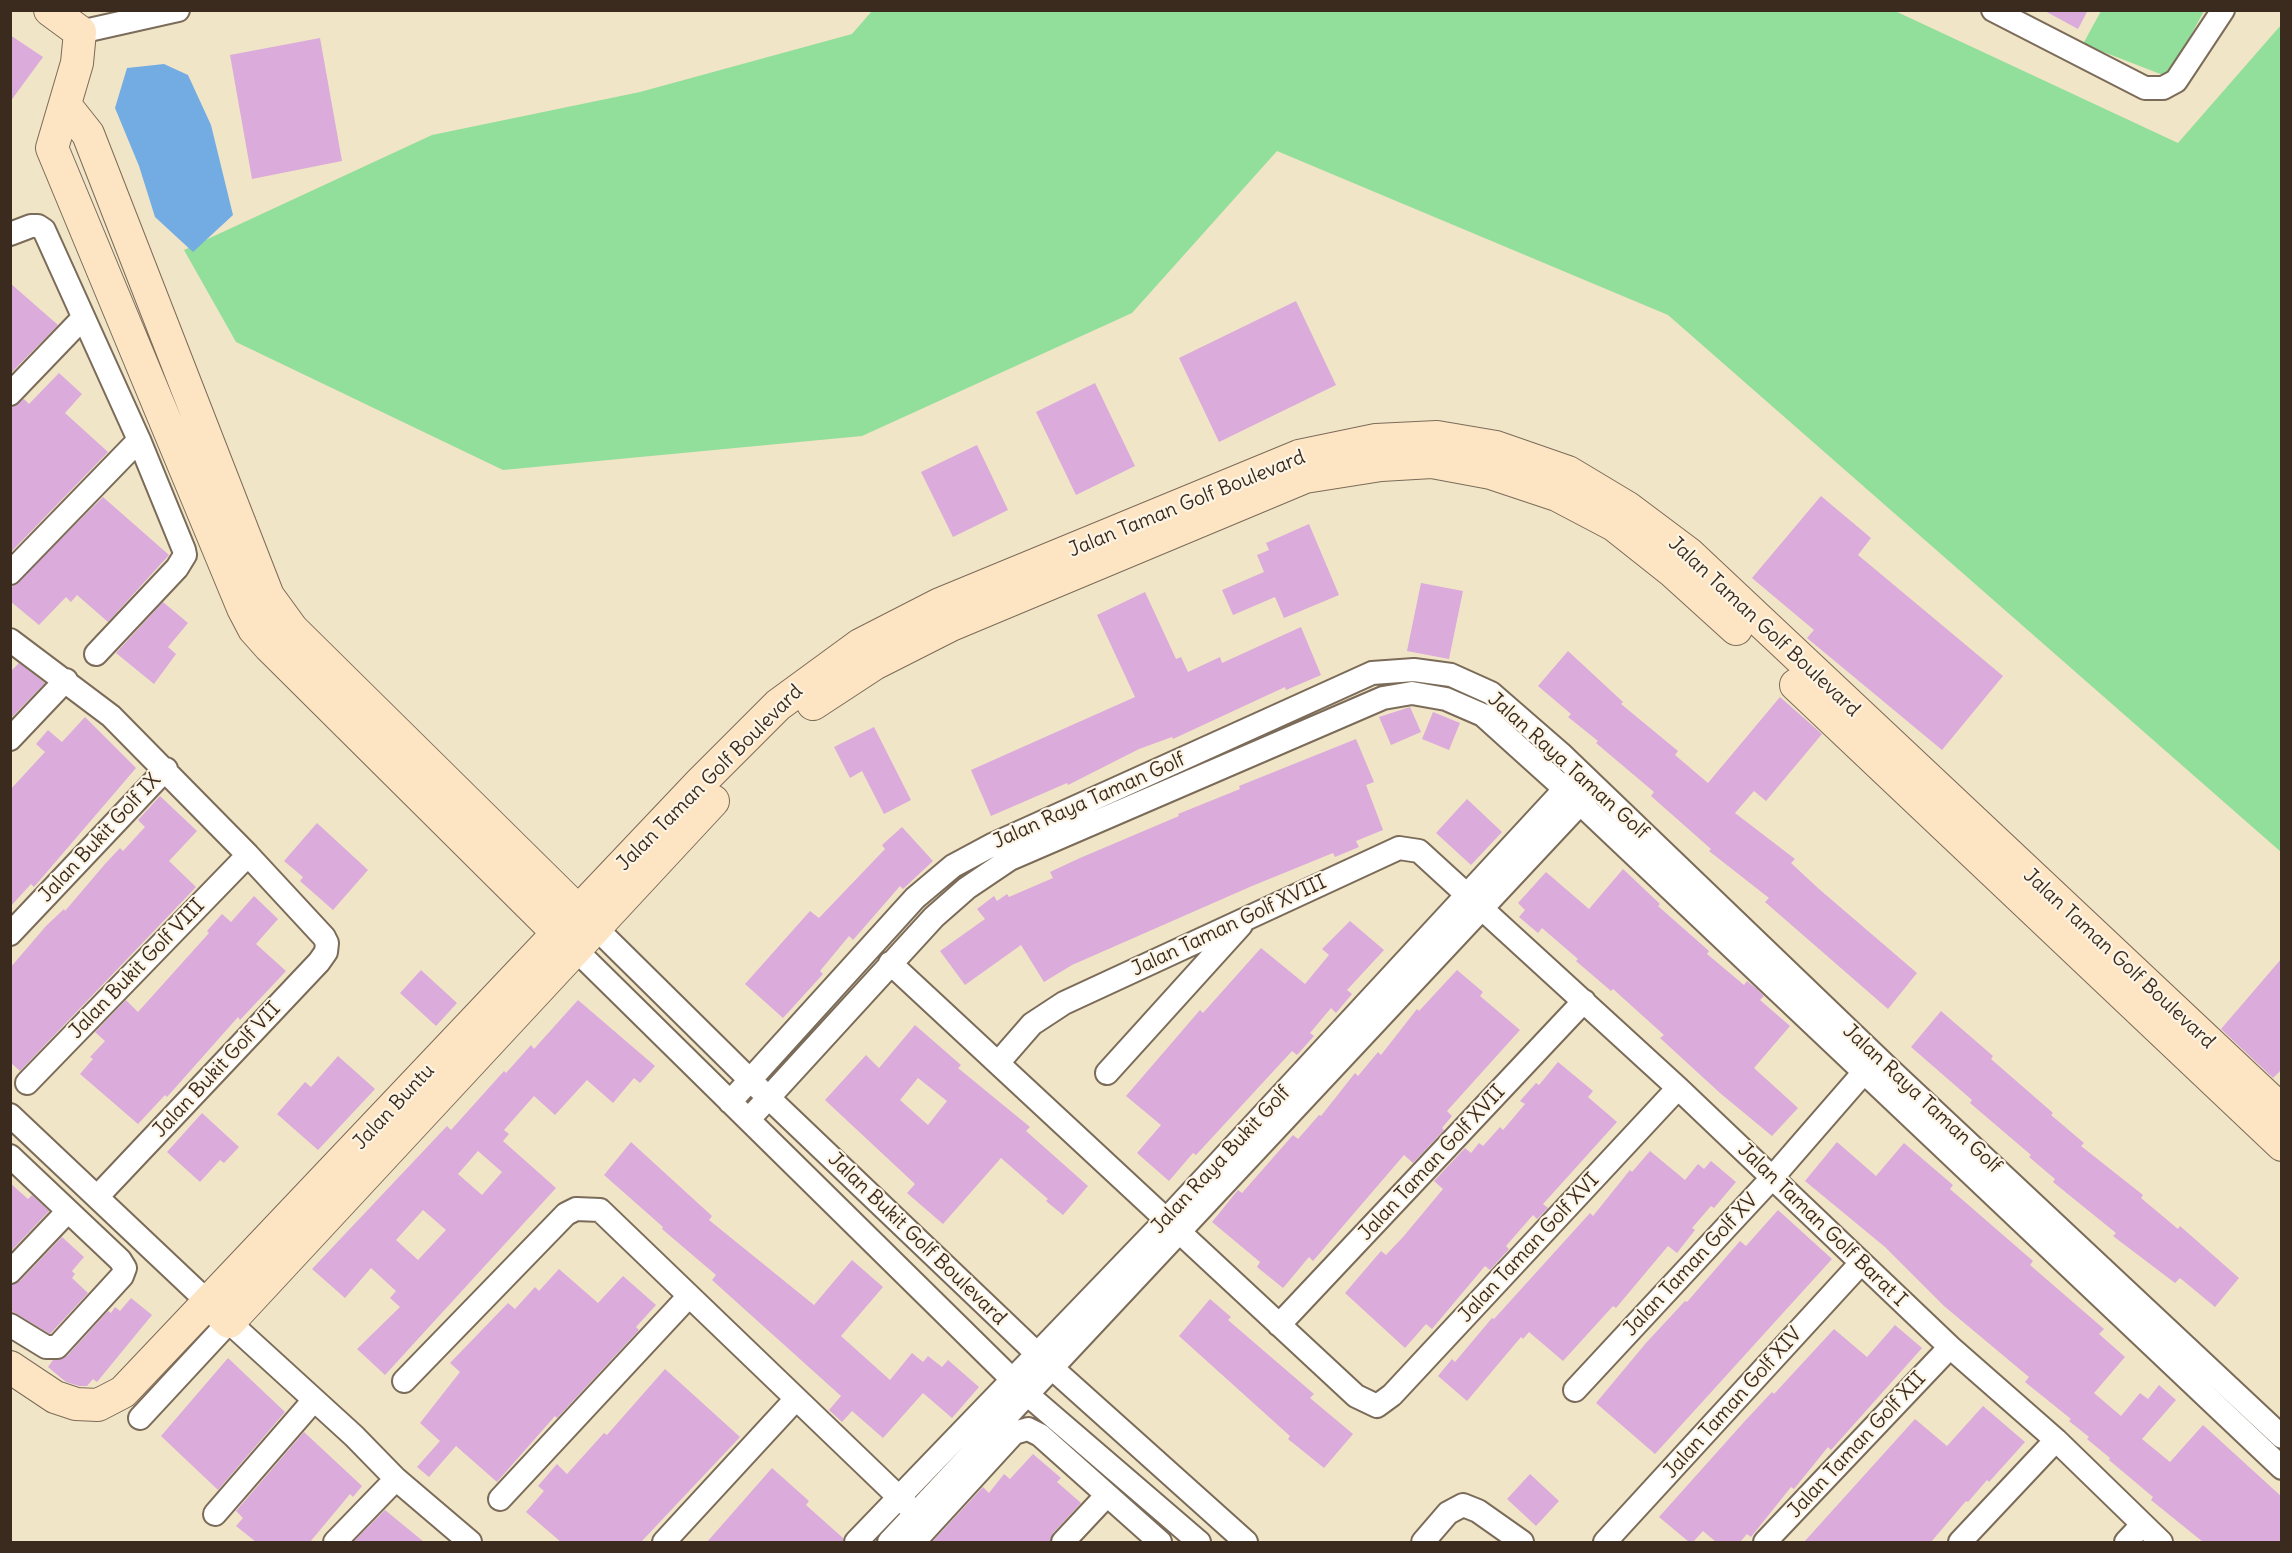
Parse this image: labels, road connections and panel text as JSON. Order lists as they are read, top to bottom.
{
  "streets": {
    "street": [
      "Jalan Taman Golf Boulevard",
      "Jalan Raya Taman Golf",
      "Jalan Bukit Golf IX",
      "Jalan Taman Golf XVIII",
      "Jalan Bukit Golf VIII",
      "Jalan Bukit Golf VII",
      "Jalan Buntu",
      "Jalan Raya Bukit Golf",
      "Jalan Taman Golf XVII",
      "Jalan Taman Golf Barat I",
      "Jalan Bukit Golf Boulevard",
      "Jalan Taman Golf XVI",
      "Jalan Taman Golf XV",
      "Jalan Taman Golf XIV",
      "Jalan Taman Golf XII"
    ]
  },
  "crossings": [
    ["Jalan Taman Golf Boulevard", "Jalan Buntu"],
    ["Jalan Taman Golf Boulevard", "Jalan Bukit Golf Boulevard"],
    ["Jalan Raya Taman Golf", "Jalan Raya Bukit Golf"],
    ["Jalan Raya Taman Golf", "Jalan Bukit Golf Boulevard"],
    ["Jalan Raya Taman Golf", "Jalan Taman Golf XV"],
    ["Jalan Taman Golf XVIII", "Jalan Raya Bukit Golf"],
    ["Jalan Taman Golf XVIII", "Jalan Taman Golf Barat I"],
    ["Jalan Bukit Golf VIII", "Jalan Bukit Golf VII"],
    ["Jalan Buntu", "Jalan Bukit Golf Boulevard"],
    ["Jalan Raya Bukit Golf", "Jalan Taman Golf Barat I"],
    ["Jalan Raya Bukit Golf", "Jalan Bukit Golf Boulevard"],
    ["Jalan Taman Golf XVII", "Jalan Taman Golf Barat I"],
    ["Jalan Taman Golf XVII", "Jalan Taman Golf XVI"],
    ["Jalan Taman Golf Barat I", "Jalan Taman Golf XVI"],
    ["Jalan Taman Golf Barat I", "Jalan Taman Golf XV"],
    ["Jalan Taman Golf Barat I", "Jalan Taman Golf XIV"],
    ["Jalan Taman Golf Barat I", "Jalan Taman Golf XII"]
  ]
}
